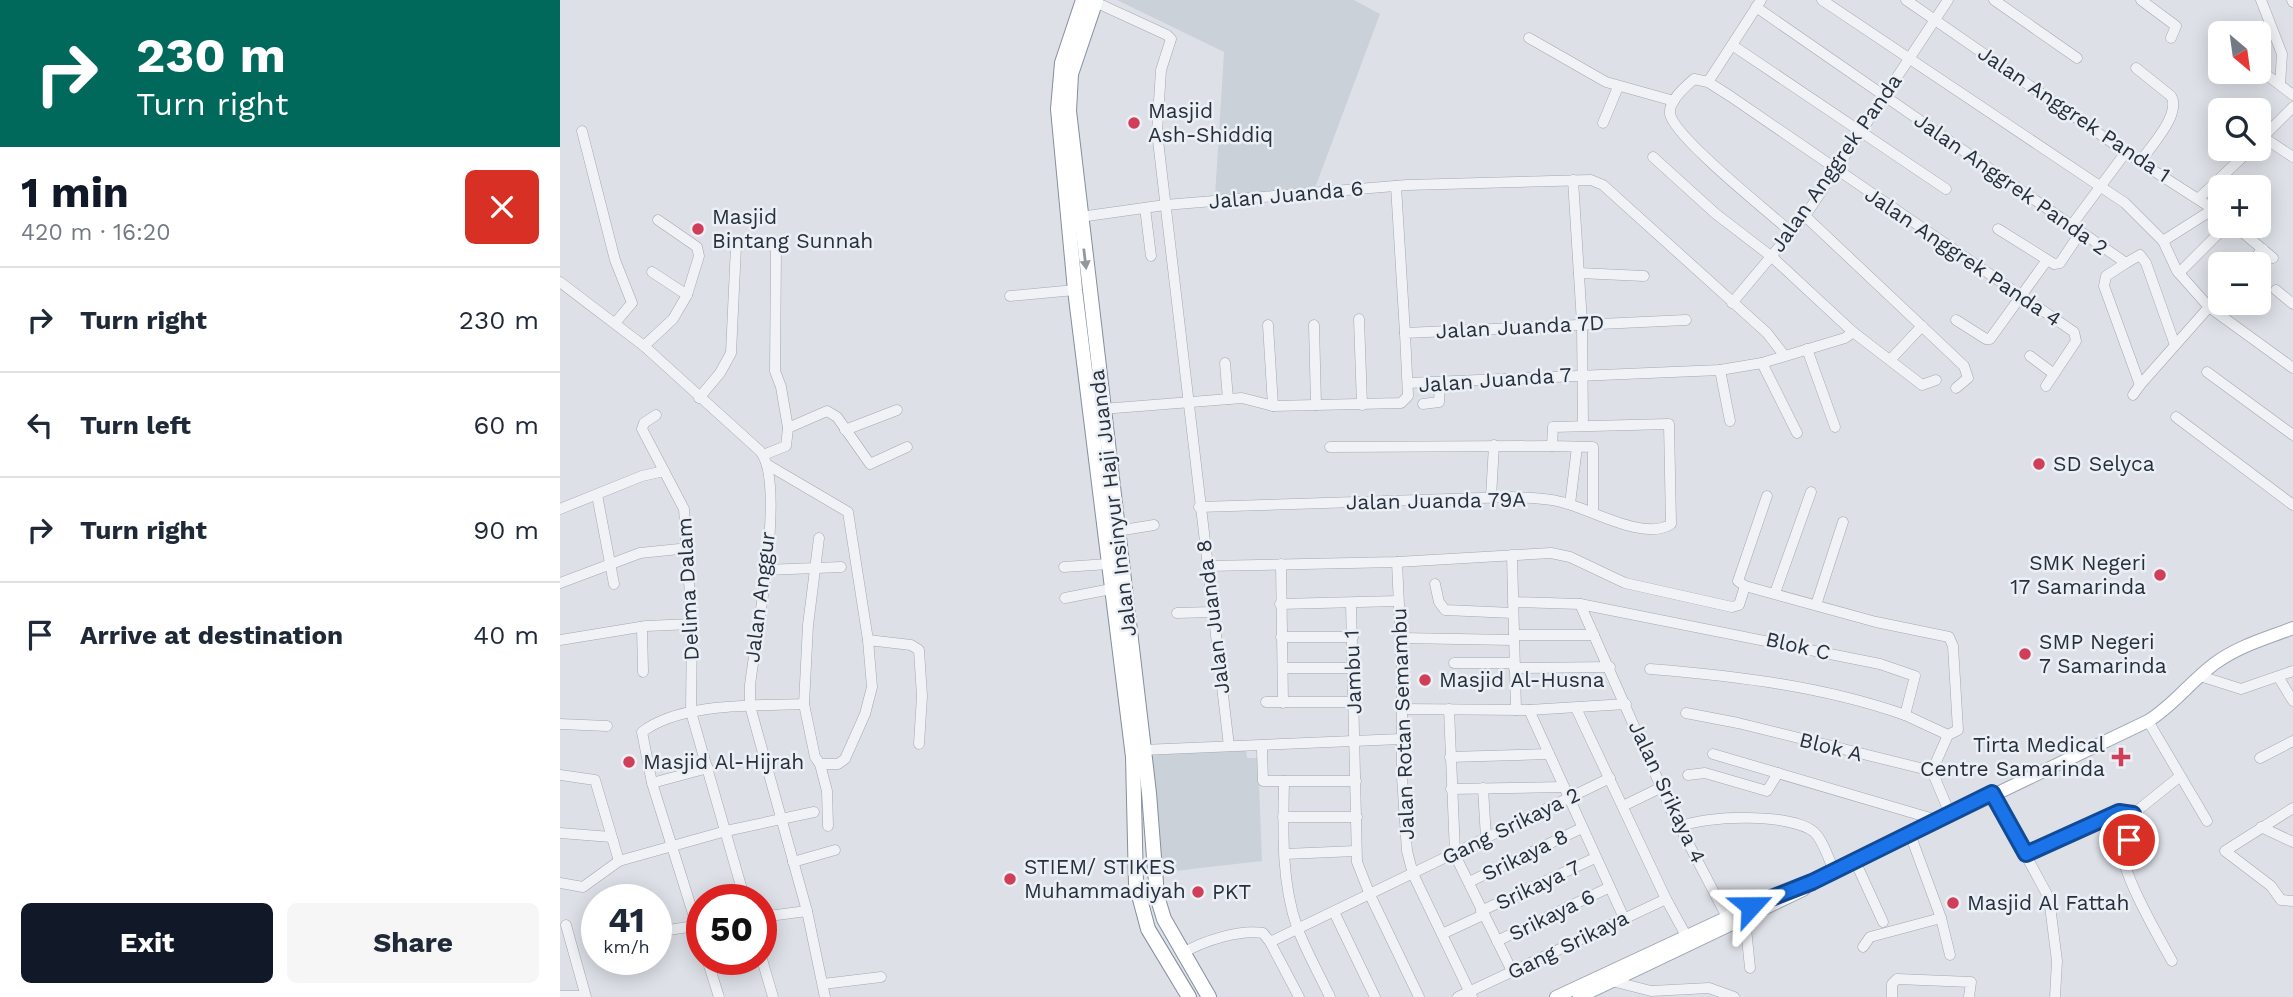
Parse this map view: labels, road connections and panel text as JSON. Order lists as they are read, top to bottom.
{
  "streets": {
    "highway": ["Jalan Insinyur Haji Juanda"],
    "street": [
      "Jalan Anggrek Panda 1",
      "Jalan Anggrek Panda",
      "Jalan Anggrek Panda 2",
      "Jalan Juanda 6",
      "Jalan Anggrek Panda 4",
      "Jalan Juanda 7D",
      "Jalan Juanda 7",
      "Jalan Juanda 79A",
      "Delima Dalam",
      "Jalan Anggur",
      "Jalan Juanda 8",
      "Blok C",
      "Jambu 1",
      "Jalan Rotan Semambu",
      "Blok A",
      "Jalan Srikaya 4",
      "Gang Srikaya 2",
      "Srikaya 8",
      "Srikaya 7",
      "Srikaya 6",
      "Gang Srikaya"
    ]
  },
  "crossings": [
    ["Jalan Anggrek Panda 1", "Jalan Anggrek Panda"],
    ["Jalan Anggrek Panda", "Jalan Anggrek Panda 2"],
    ["Jalan Anggrek Panda", "Jalan Juanda 6"],
    ["Jalan Anggrek Panda", "Jalan Anggrek Panda 4"],
    ["Jalan Juanda 6", "Jalan Insinyur Haji Juanda"],
    ["Jalan Juanda 7D", "Jalan Juanda 7"],
    ["Jalan Juanda 7", "Jalan Insinyur Haji Juanda"],
    ["Jalan Juanda 7", "Jalan Juanda 8"],
    ["Jalan Juanda 79A", "Jalan Juanda 8"],
    ["Blok C", "Jalan Srikaya 4"],
    ["Jambu 1", "Gang Srikaya 2"],
    ["Jalan Rotan Semambu", "Gang Srikaya 2"],
    ["Jalan Rotan Semambu", "Srikaya 7"],
    ["Jalan Rotan Semambu", "Gang Srikaya"]
  ],
  "places": {
    "other": [
      "Masjid Ash-Shiddiq",
      "Masjid Bintang Sunnah",
      "SD Selyca",
      "SMK Negeri 17 Samarinda",
      "SMP Negeri 7 Samarinda",
      "Masjid Al-Husna",
      "Masjid Al-Hijrah",
      "STIEM/ STIKES Muhammadiyah",
      "PKT",
      "Masjid Al Fattah"
    ],
    "health": ["Tirta Medical Centre Samarinda"]
  },
  "north": "bottom right",
  "page": {
    "turn": ["230 m", "Turn right"],
    "map_buttons": ["+", "−"],
    "heading": ["1 min", "420 m · 16:20"],
    "list": [
      {
        "name": "Turn right",
        "value": "230 m"
      },
      {
        "name": "Turn left",
        "value": "60 m"
      },
      {
        "name": "Turn right",
        "value": "90 m"
      },
      {
        "name": "Arrive at destination",
        "value": "40 m"
      }
    ],
    "speed": "41 km/h",
    "limit": "50",
    "buttons": ["Exit", "Share"]
  }
}
